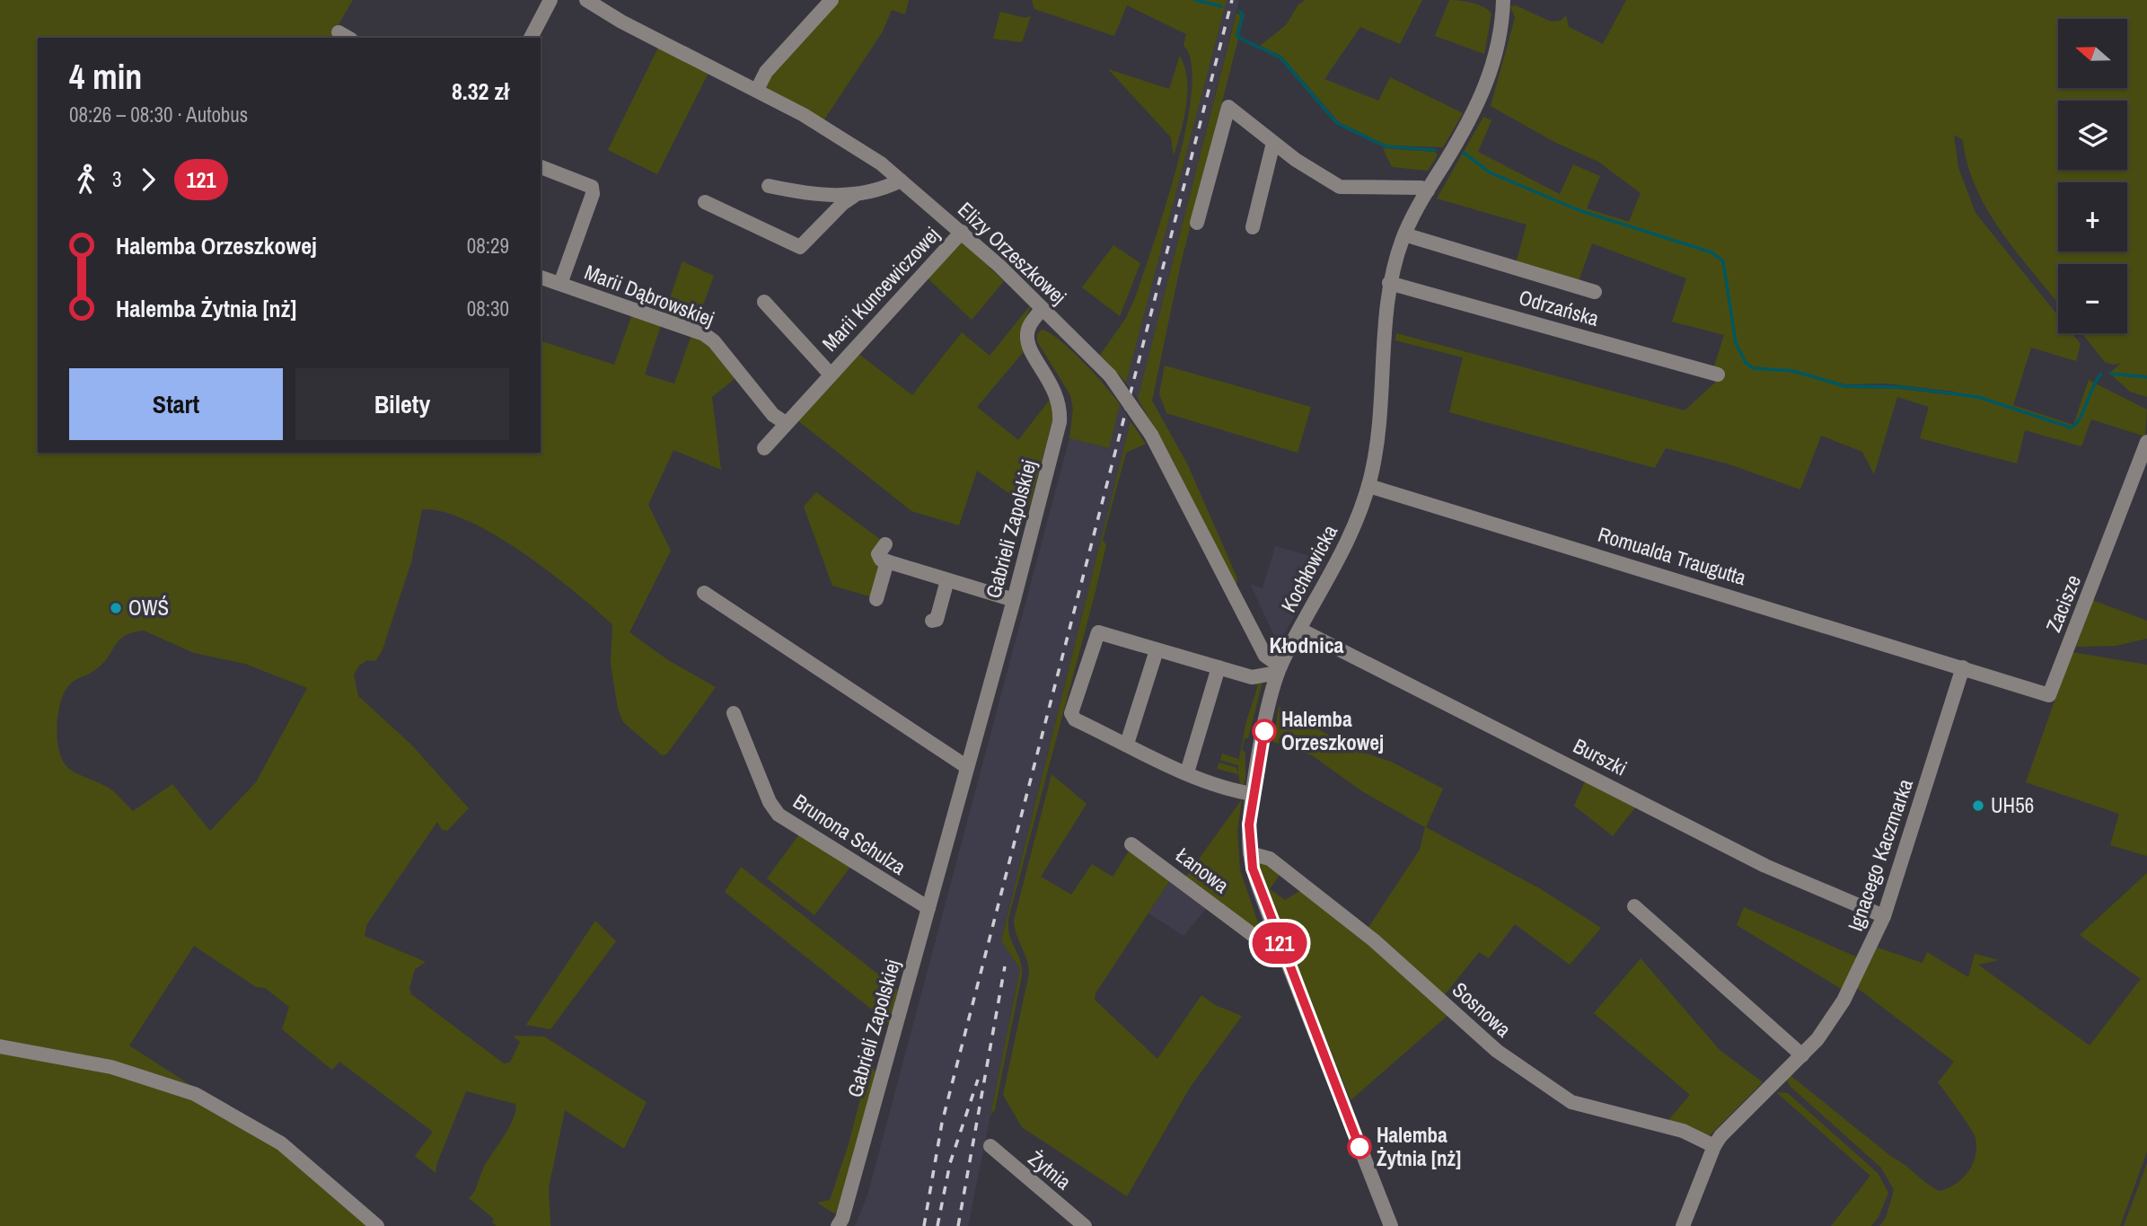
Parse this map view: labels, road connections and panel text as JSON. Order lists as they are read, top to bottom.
{
  "streets": {
    "street": [
      "Elizy Orzeszkowej",
      "Marii Kuncewiczowej",
      "Marii Dąbrowskiej",
      "Odrzańska",
      "Gabrieli Zapolskiej",
      "Romualda Traugutta",
      "Kochłowicka",
      "Zacisze",
      "Burszki",
      "Brunona Schulza",
      "Ignacego Kaczmarka",
      "Łanowa",
      "Sosnowa",
      "Żytnia"
    ]
  },
  "crossings": [
    ["Elizy Orzeszkowej", "Marii Kuncewiczowej"],
    ["Elizy Orzeszkowej", "Gabrieli Zapolskiej"],
    ["Elizy Orzeszkowej", "Kochłowicka"],
    ["Marii Kuncewiczowej", "Marii Dąbrowskiej"],
    ["Odrzańska", "Kochłowicka"],
    ["Gabrieli Zapolskiej", "Brunona Schulza"],
    ["Romualda Traugutta", "Kochłowicka"],
    ["Romualda Traugutta", "Zacisze"],
    ["Romualda Traugutta", "Ignacego Kaczmarka"],
    ["Kochłowicka", "Burszki"],
    ["Kochłowicka", "Łanowa"],
    ["Kochłowicka", "Sosnowa"],
    ["Zacisze", "Ignacego Kaczmarka"],
    ["Burszki", "Ignacego Kaczmarka"],
    ["Ignacego Kaczmarka", "Sosnowa"]
  ],
  "districts": ["Kłodnica"],
  "places": [
    "OWŚ",
    "Halemba Orzeszkowej",
    "UH56",
    "Halemba Żytnia [nż]"
  ],
  "lines": ["bus line 121"],
  "north": "left",
  "page": {
    "on_map": "121",
    "map_buttons": ["+", "−"],
    "heading": ["4 min", "08:26 – 08:30 · Autobus", "8.32 zł"],
    "legs": ["3", "121"],
    "list": [
      {
        "name": "Halemba Orzeszkowej",
        "value": "08:29"
      },
      {
        "name": "Halemba Żytnia [nż]",
        "value": "08:30"
      }
    ],
    "buttons": ["Start", "Bilety"]
  }
}
